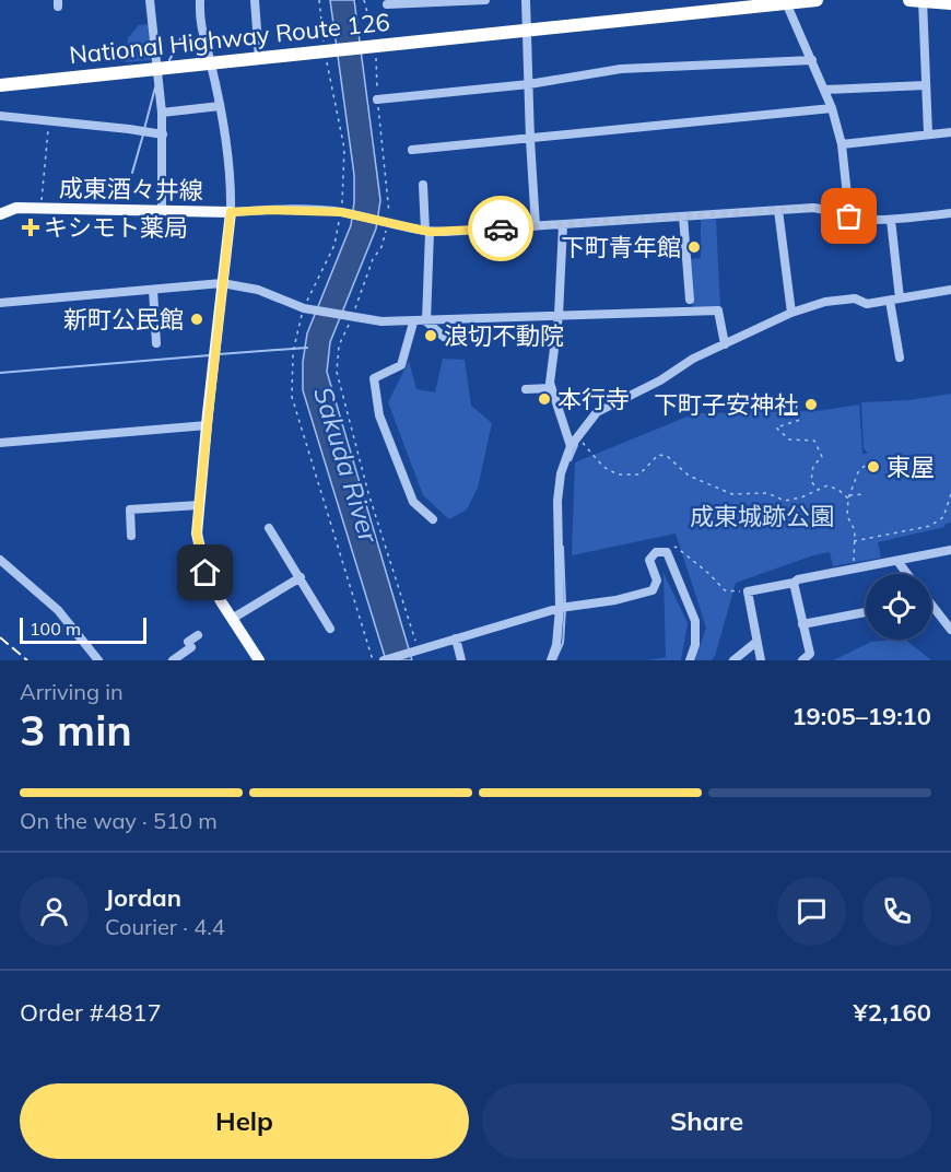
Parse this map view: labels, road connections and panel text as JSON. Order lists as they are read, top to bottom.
{
  "streets": {
    "highway": ["National Highway Route 126"],
    "main road": ["成東酒々井線"]
  },
  "water": ["Sakuda River"],
  "parks": ["成東城跡公園"],
  "places": {
    "health": ["キシモト薬局"],
    "other": [
      "下町青年館",
      "新町公民館",
      "浪切不動院",
      "本行寺",
      "下町子安神社",
      "東屋"
    ]
  },
  "scale_bar": "100 m",
  "page": {
    "scale": "100 m",
    "heading": ["3 min", "Arriving in", "19:05–19:10"],
    "panel": [
      "Jordan",
      "Courier · 4.4",
      "Order #4817",
      "¥2,160"
    ],
    "bar": "On the way · 510 m",
    "buttons": ["Help", "Share"]
  }
}
